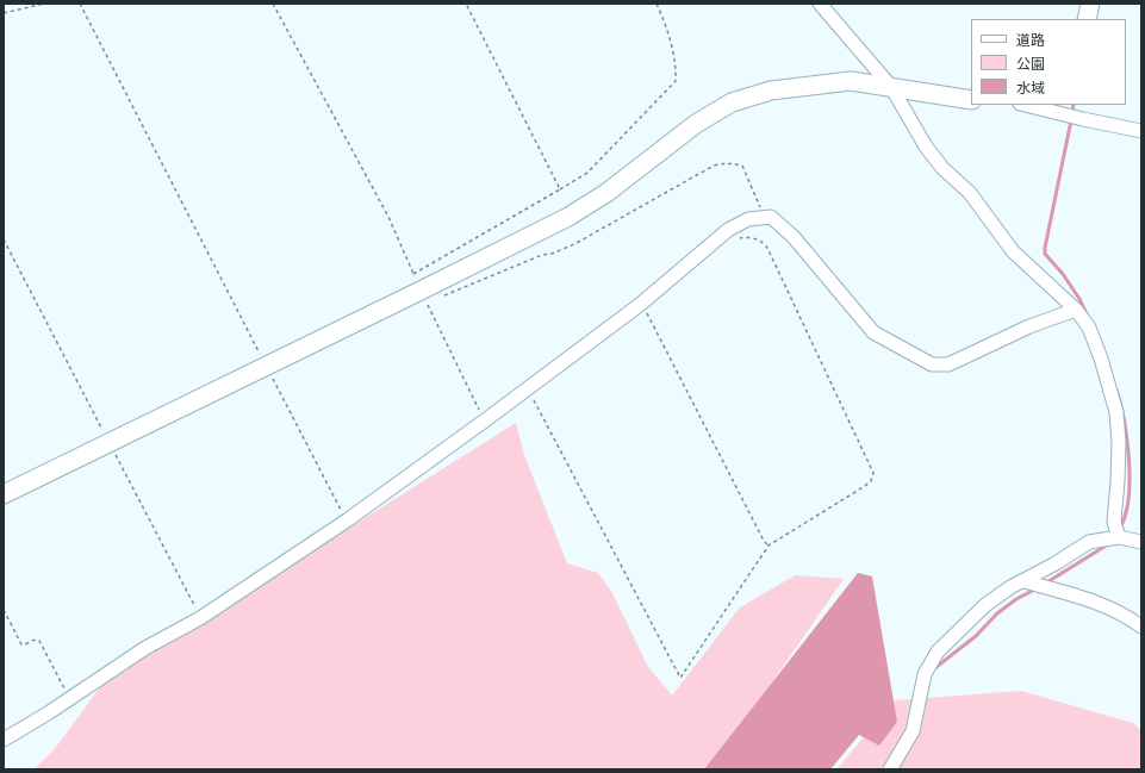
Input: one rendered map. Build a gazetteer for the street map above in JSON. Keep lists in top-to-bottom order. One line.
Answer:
{"legend":["道路","公園","水域"]}
